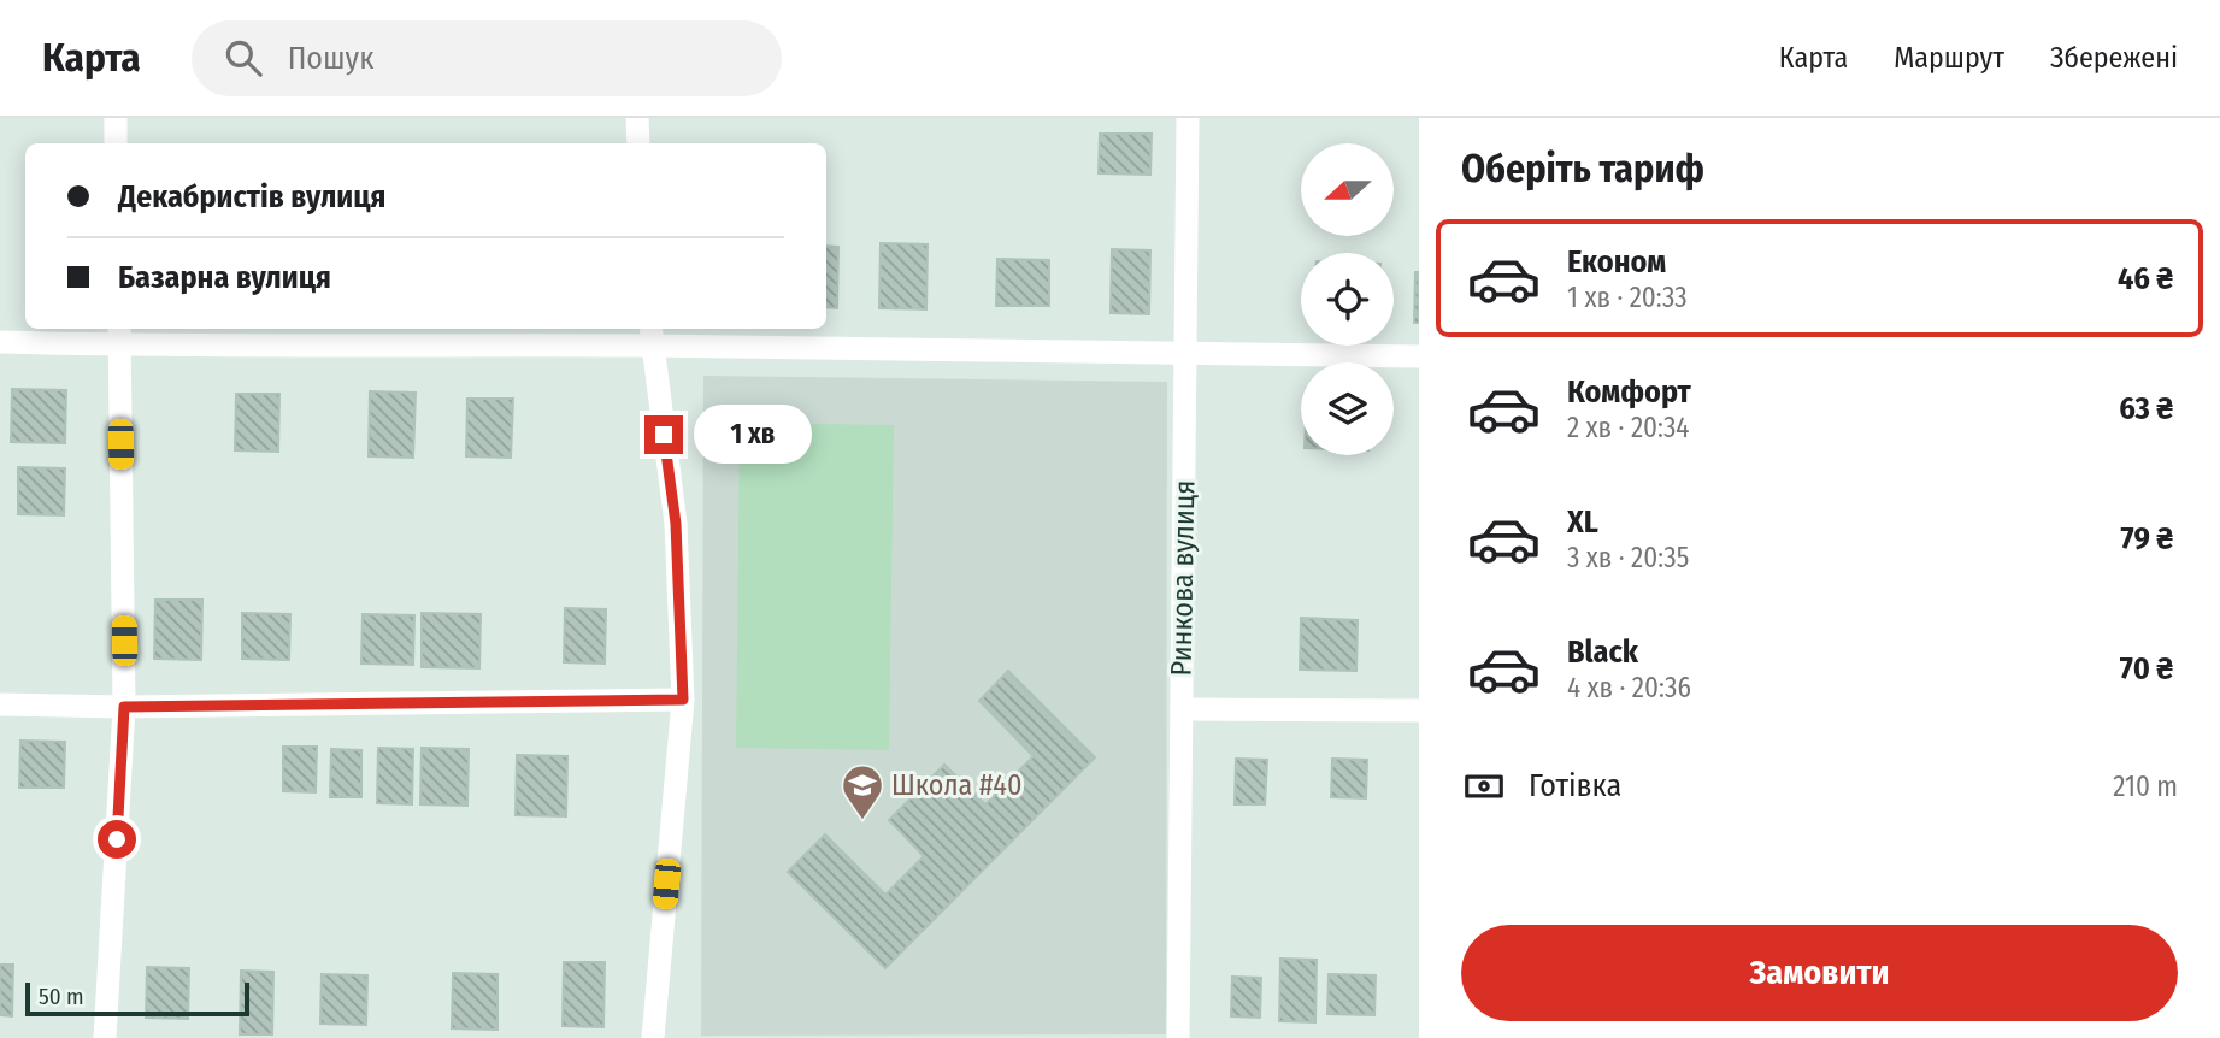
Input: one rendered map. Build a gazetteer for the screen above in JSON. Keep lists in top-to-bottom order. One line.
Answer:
{"streets":{"street":["Ринкова вулиця"]},"places":{"school or university":["Школа #40"]},"scale_bar":"50 m","north":"left","page":{"header":"Карта","search":"Пошук","nav":["Карта","Маршрут","Збережені"],"heading":"Оберіть тариф","banner":["Декабристів вулиця","Базарна вулиця"],"list":[{"name":"Економ","note":"1 хв · 20:33","value":"46 ₴"},{"name":"Комфорт","note":"2 хв · 20:34","value":"63 ₴"},{"name":"XL","note":"3 хв · 20:35","value":"79 ₴"},{"name":"Black","note":"4 хв · 20:36","value":"70 ₴"}],"bubble":"1 хв","pay":["Готівка","210 m"],"buttons":"Замовити","scale":"50 m"}}
